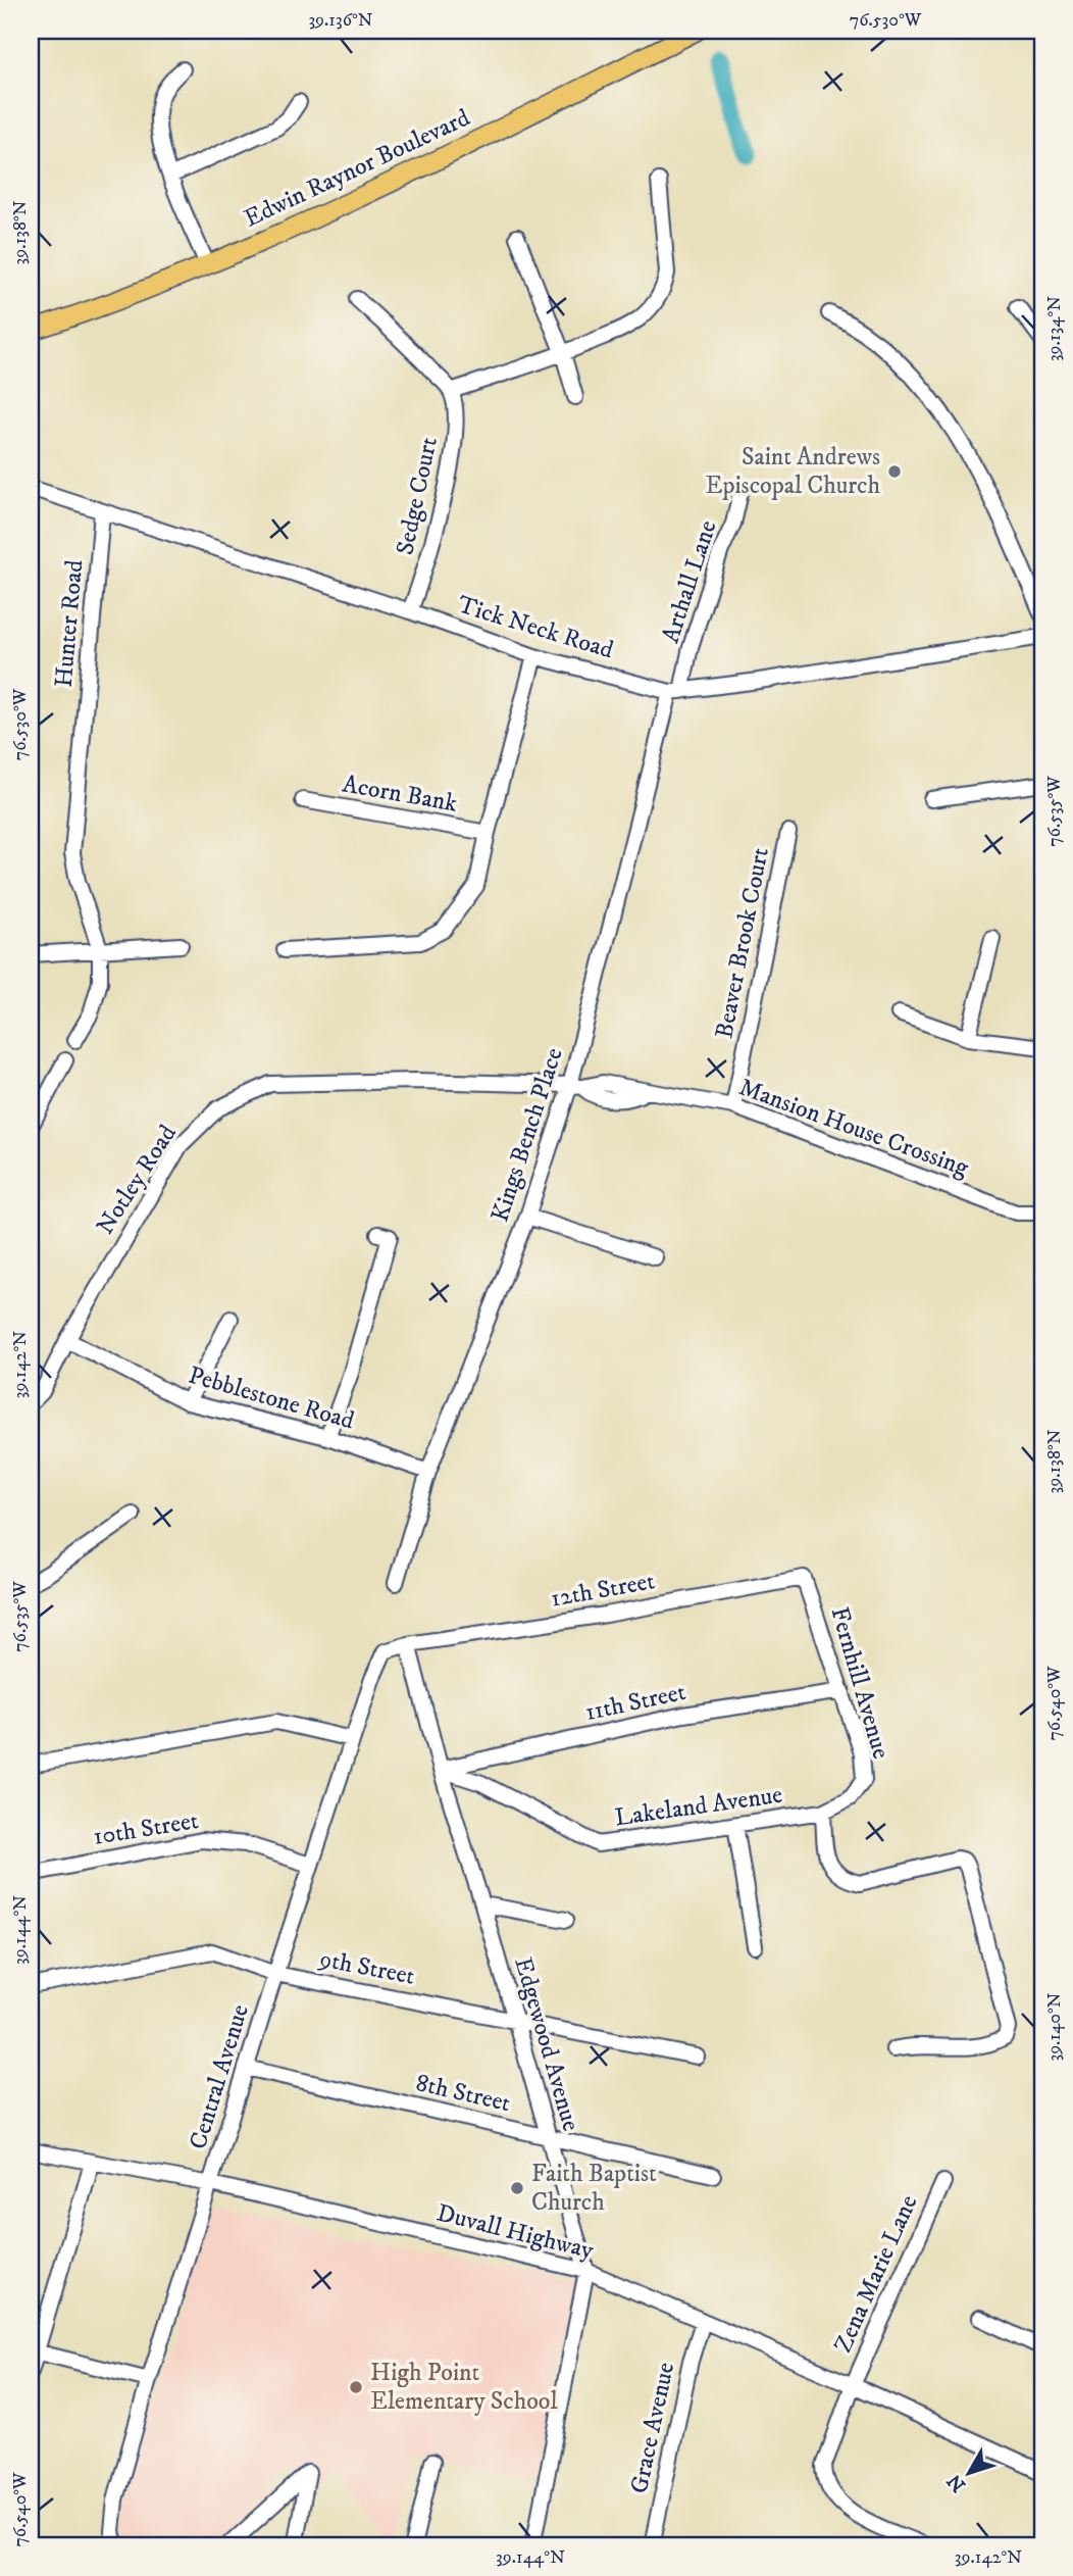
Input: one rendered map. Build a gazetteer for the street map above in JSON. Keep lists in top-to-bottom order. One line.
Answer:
{"streets":{"main road":["Edwin Raynor Boulevard"],"street":["Sedge Court","Arthall Lane","Hunter Road","Tick Neck Road","Acorn Bank","Beaver Brook Court","Mansion House Crossing","Kings Bench Place","Notley Road","Pebblestone Road","12th Street","Fernhill Avenue","11th Street","Lakeland Avenue","10th Street","9th Street","Edgewood Avenue","Central Avenue","8th Street","Duvall Highway","Zena Marie Lane","Grace Avenue"]},"crossings":[["Sedge Court","Tick Neck Road"],["Arthall Lane","Tick Neck Road"],["Arthall Lane","Kings Bench Place"],["Hunter Road","Tick Neck Road"],["Tick Neck Road","Kings Bench Place"],["Beaver Brook Court","Mansion House Crossing"],["Mansion House Crossing","Kings Bench Place"],["Mansion House Crossing","Notley Road"],["Kings Bench Place","Notley Road"],["Kings Bench Place","Pebblestone Road"],["Notley Road","Pebblestone Road"],["12th Street","Fernhill Avenue"],["12th Street","Edgewood Avenue"],["12th Street","Central Avenue"],["Fernhill Avenue","11th Street"],["Fernhill Avenue","Lakeland Avenue"],["11th Street","Lakeland Avenue"],["11th Street","Edgewood Avenue"],["Lakeland Avenue","Edgewood Avenue"],["10th Street","Central Avenue"],["9th Street","Edgewood Avenue"],["9th Street","Central Avenue"],["Edgewood Avenue","Central Avenue"],["Edgewood Avenue","8th Street"],["Edgewood Avenue","Duvall Highway"],["Central Avenue","8th Street"],["Central Avenue","Duvall Highway"],["Duvall Highway","Zena Marie Lane"],["Duvall Highway","Grace Avenue"]],"places":["Saint Andrews Episcopal Church","Faith Baptist Church","High Point Elementary School"],"north":"bottom left","coordinates":["39.136°N","76.530°W","39.138°N","39.134°N","76.535°W","39.142°N","76.540°W","39.144°N","39.140°N"]}
